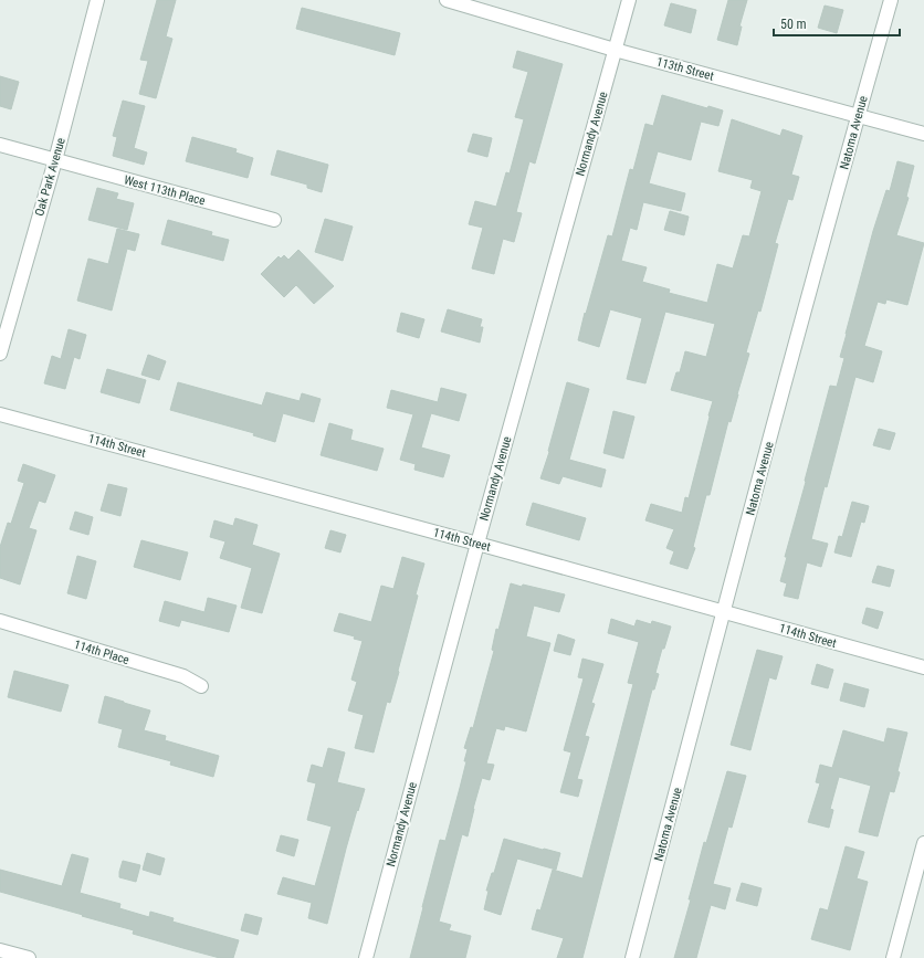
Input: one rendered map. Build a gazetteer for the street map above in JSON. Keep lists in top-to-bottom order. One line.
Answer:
{"streets":{"street":["113th Street","Natoma Avenue","Normandy Avenue","Oak Park Avenue","West 113th Place","114th Street","114th Place"]},"crossings":[["113th Street","Natoma Avenue"],["113th Street","Normandy Avenue"],["Natoma Avenue","114th Street"],["Normandy Avenue","114th Street"],["Oak Park Avenue","West 113th Place"]],"scale_bar":"50 m"}
